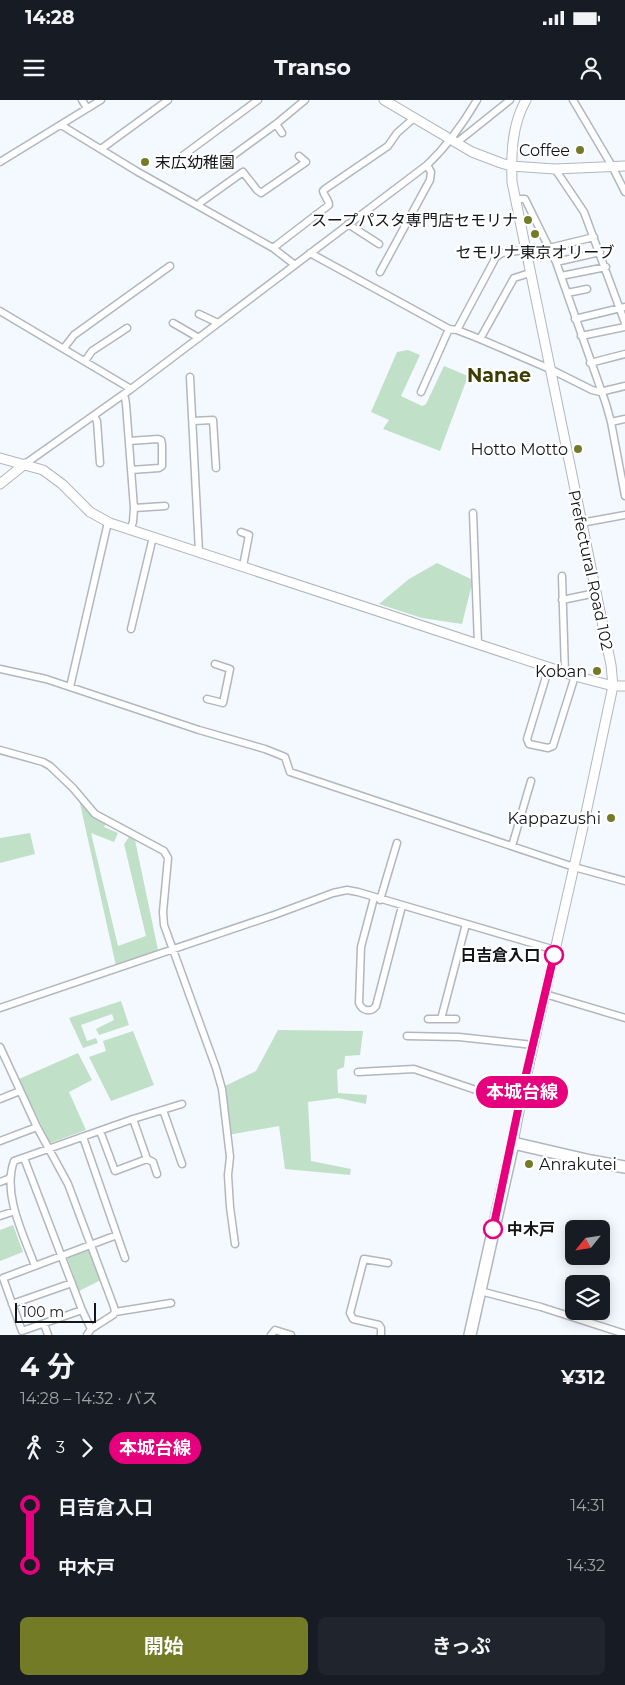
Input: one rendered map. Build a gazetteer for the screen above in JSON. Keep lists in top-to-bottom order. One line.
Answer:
{"streets":{"main road":["Prefectural Road 102"]},"districts":["Nanae"],"places":["Coffee","末広幼稚園","スープパスタ専門店セモリナ","セモリナ東京オリーブ","Hotto Motto","Koban","Kappazushi","日吉倉入口","Anrakutei","中木戸"],"lines":["bus line 本城台線"],"scale_bar":"100 m","north":"bottom left","page":{"status":"14:28","header":"Transo","on_map":"本城台線","scale":"100 m","heading":["4 分","14:28 – 14:32 · バス","¥312"],"legs":["3","本城台線"],"list":[{"name":"日吉倉入口","value":"14:31"},{"name":"中木戸","value":"14:32"}],"buttons":["開始","きっぷ"]}}
